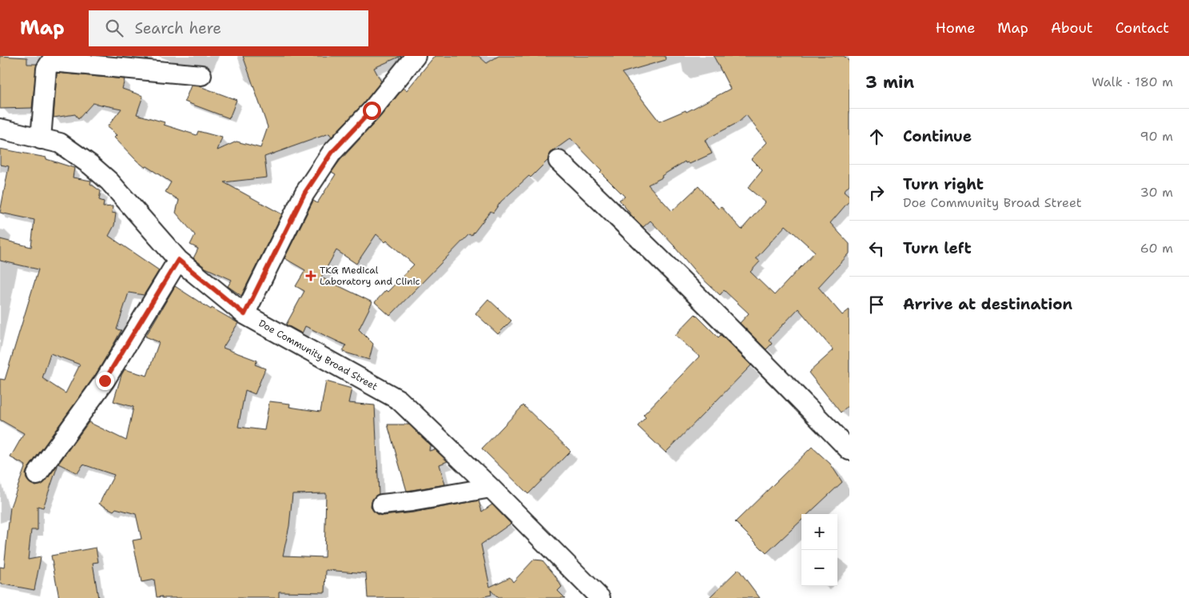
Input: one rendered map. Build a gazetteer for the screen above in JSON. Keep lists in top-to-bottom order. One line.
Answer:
{"streets":{"street":["Doe Community Broad Street"]},"places":{"health":["TKG Medical Laboratory and Clinic"]},"page":{"header":"Map","search":"Search here","nav":["Home","Map","About","Contact"],"heading":["3 min","Walk · 180 m"],"list":[["Continue","90 m"],["Turn right","Doe Community Broad Street","30 m"],["Turn left","60 m"],"Arrive at destination"],"map_buttons":["+","−"]}}
